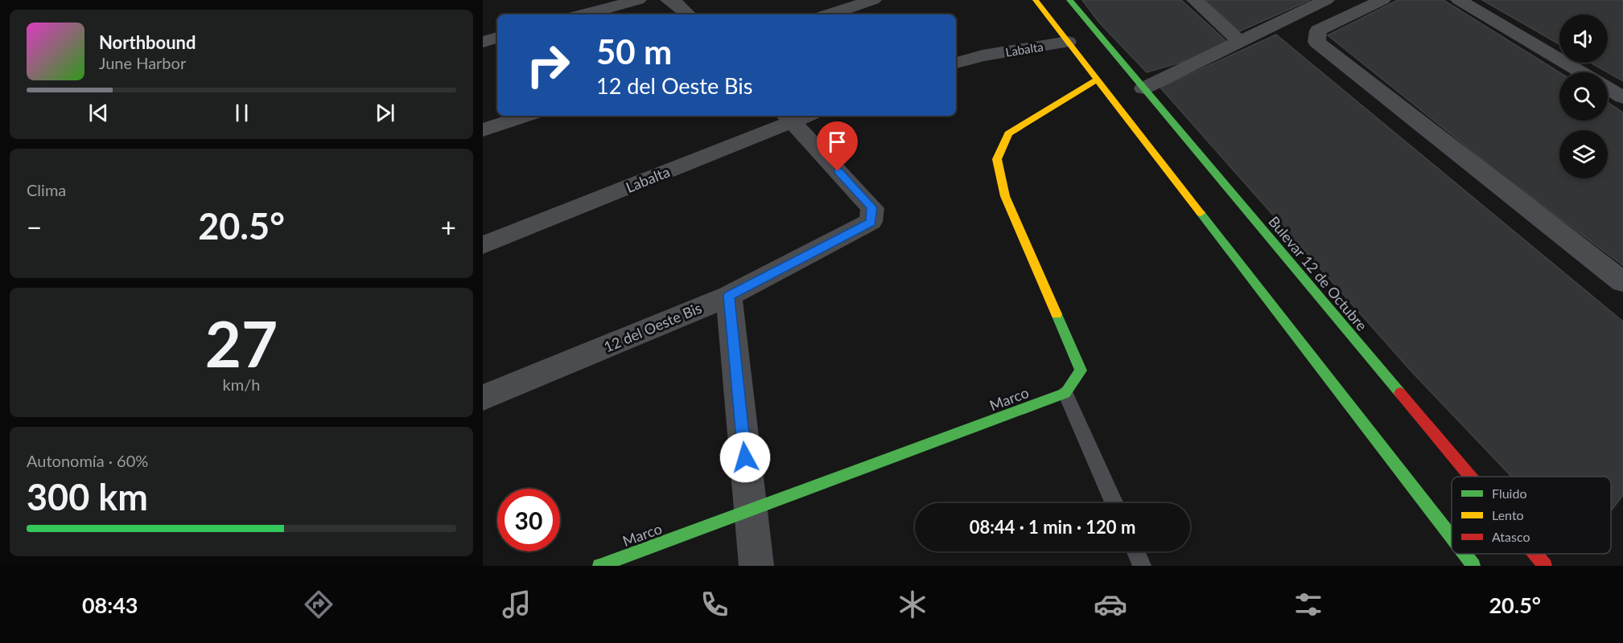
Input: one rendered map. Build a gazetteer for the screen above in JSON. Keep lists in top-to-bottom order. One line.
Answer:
{"streets":{"main road":["Bulevar 12 de Octubre","Marco"],"street":["Labalta","12 del Oeste Bis"]},"crossings":[["Labalta","12 del Oeste Bis"]],"legend":["Fluido","Lento","Atasco"],"page":{"turn":["50 m","12 del Oeste Bis"],"song":["Northbound","June Harbor"],"tile":["Clima",["27","km/h"],["Autonomía · 60%","300 km"]],"heat":["−","20.5°","+"],"limit":"30","trip":"08:44 · 1 min · 120 m","tabs":["08:43","20.5°"]}}
